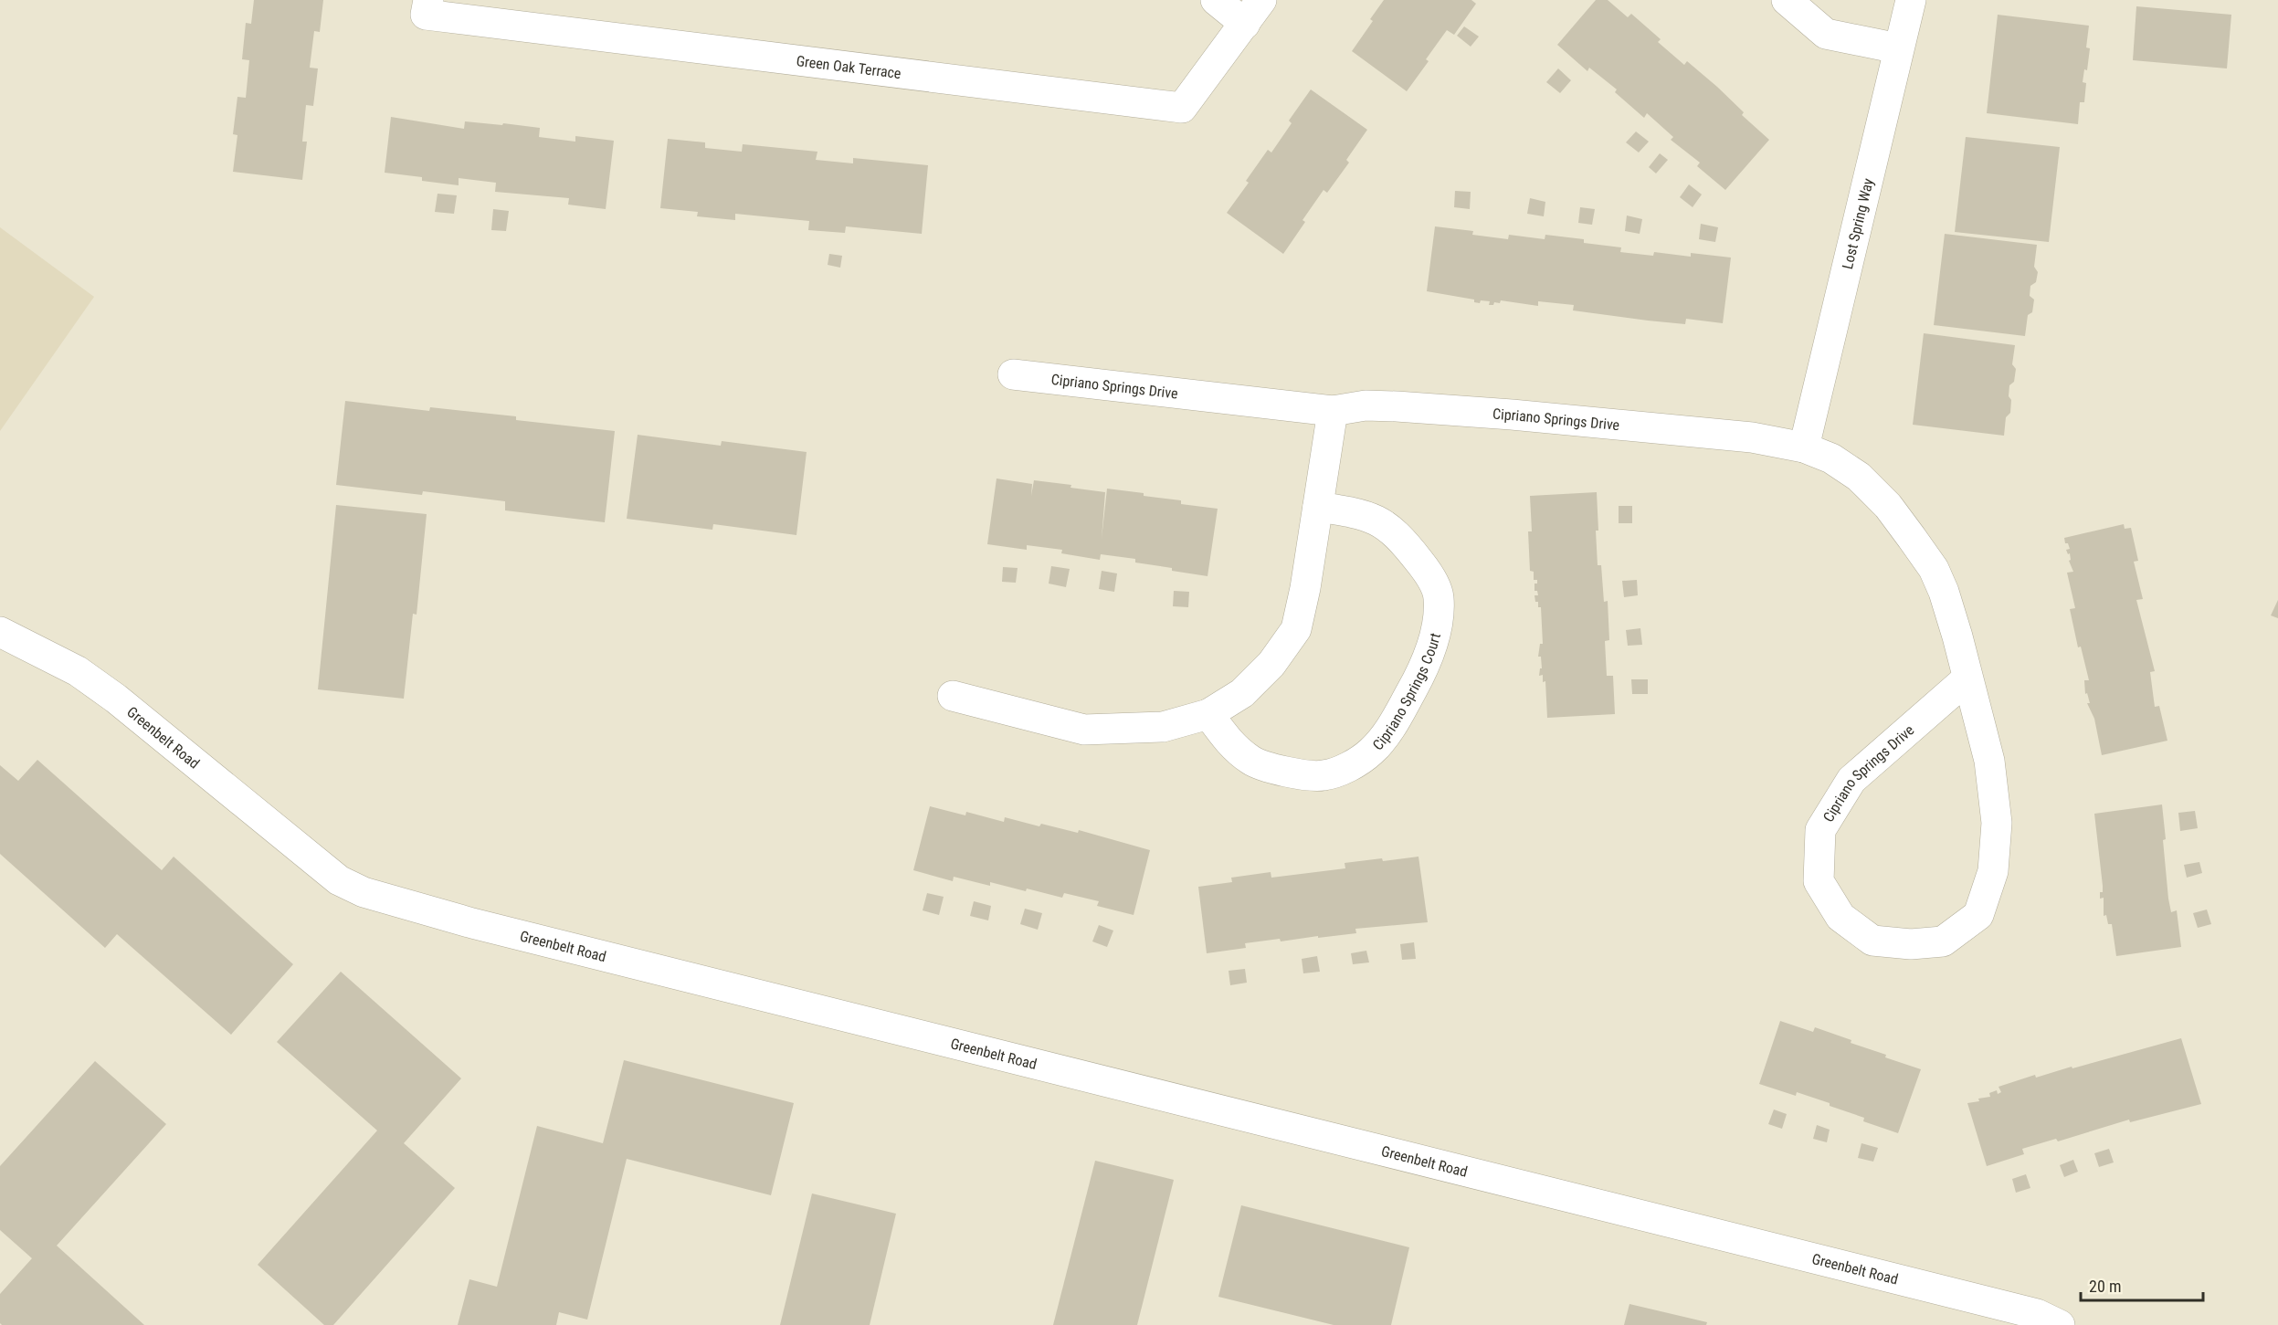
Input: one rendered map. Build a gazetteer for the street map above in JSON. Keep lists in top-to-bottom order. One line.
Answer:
{"streets":{"street":["Green Oak Terrace","Lost Spring Way","Cipriano Springs Drive","Cipriano Springs Court","Greenbelt Road"]},"crossings":[["Lost Spring Way","Cipriano Springs Drive"]],"scale_bar":"20 m"}
